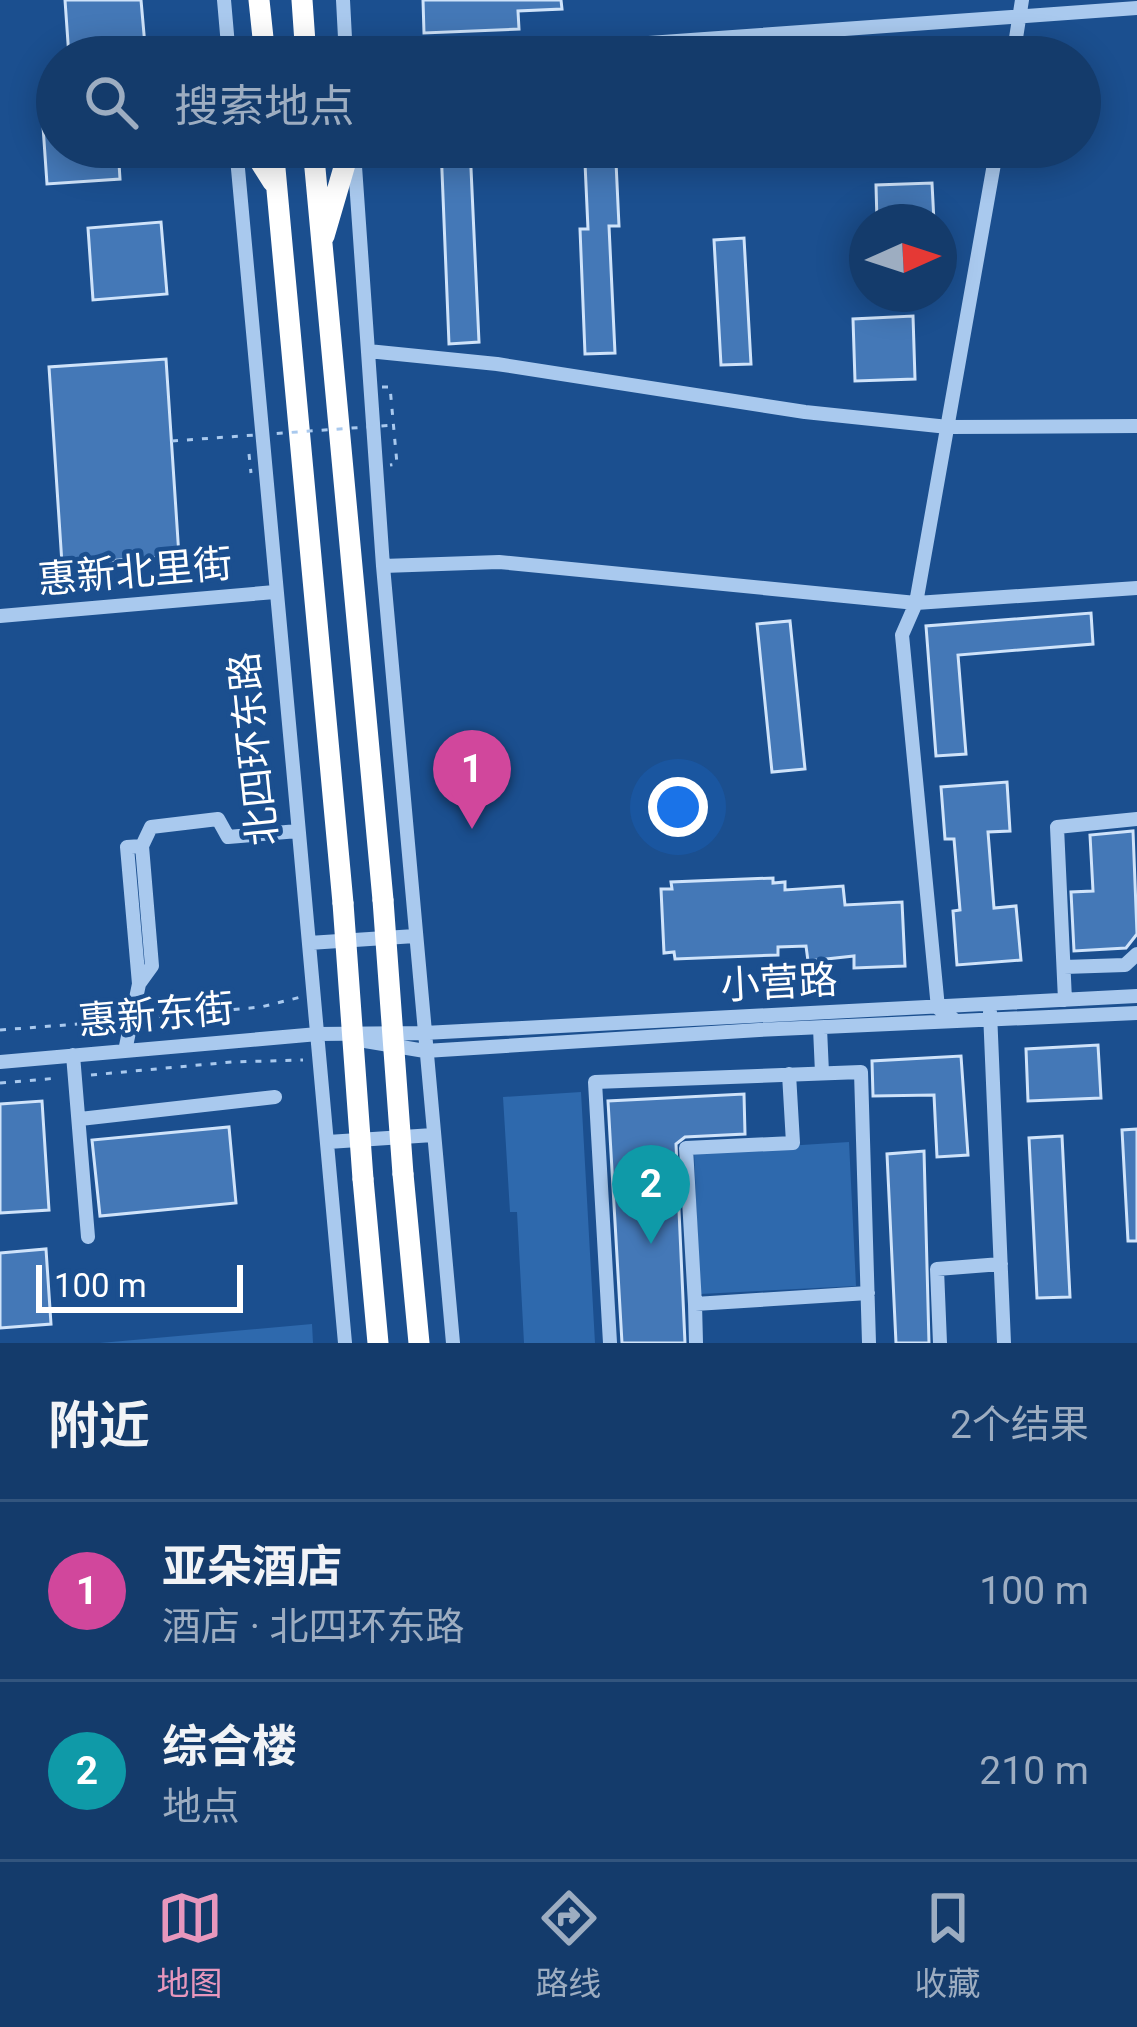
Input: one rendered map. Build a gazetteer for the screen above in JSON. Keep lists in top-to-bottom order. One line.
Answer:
{"streets":{"highway":["北四环东路"],"street":["惠新北里街","小营路","惠新东街"]},"crossings":[["惠新北里街","北四环东路"],["北四环东路","小营路"],["北四环东路","惠新东街"],["小营路","惠新东街"]],"scale_bar":"100 m","north":"right","page":{"search":"搜索地点","pins":["1","2"],"scale":"100 m","heading":["附近","2个结果"],"list":[{"mark":"1","name":"亚朵酒店","note":"酒店 · 北四环东路","value":"100 m"},{"mark":"2","name":"综合楼","note":"地点","value":"210 m"}],"nav":["地图","路线","收藏"]}}
